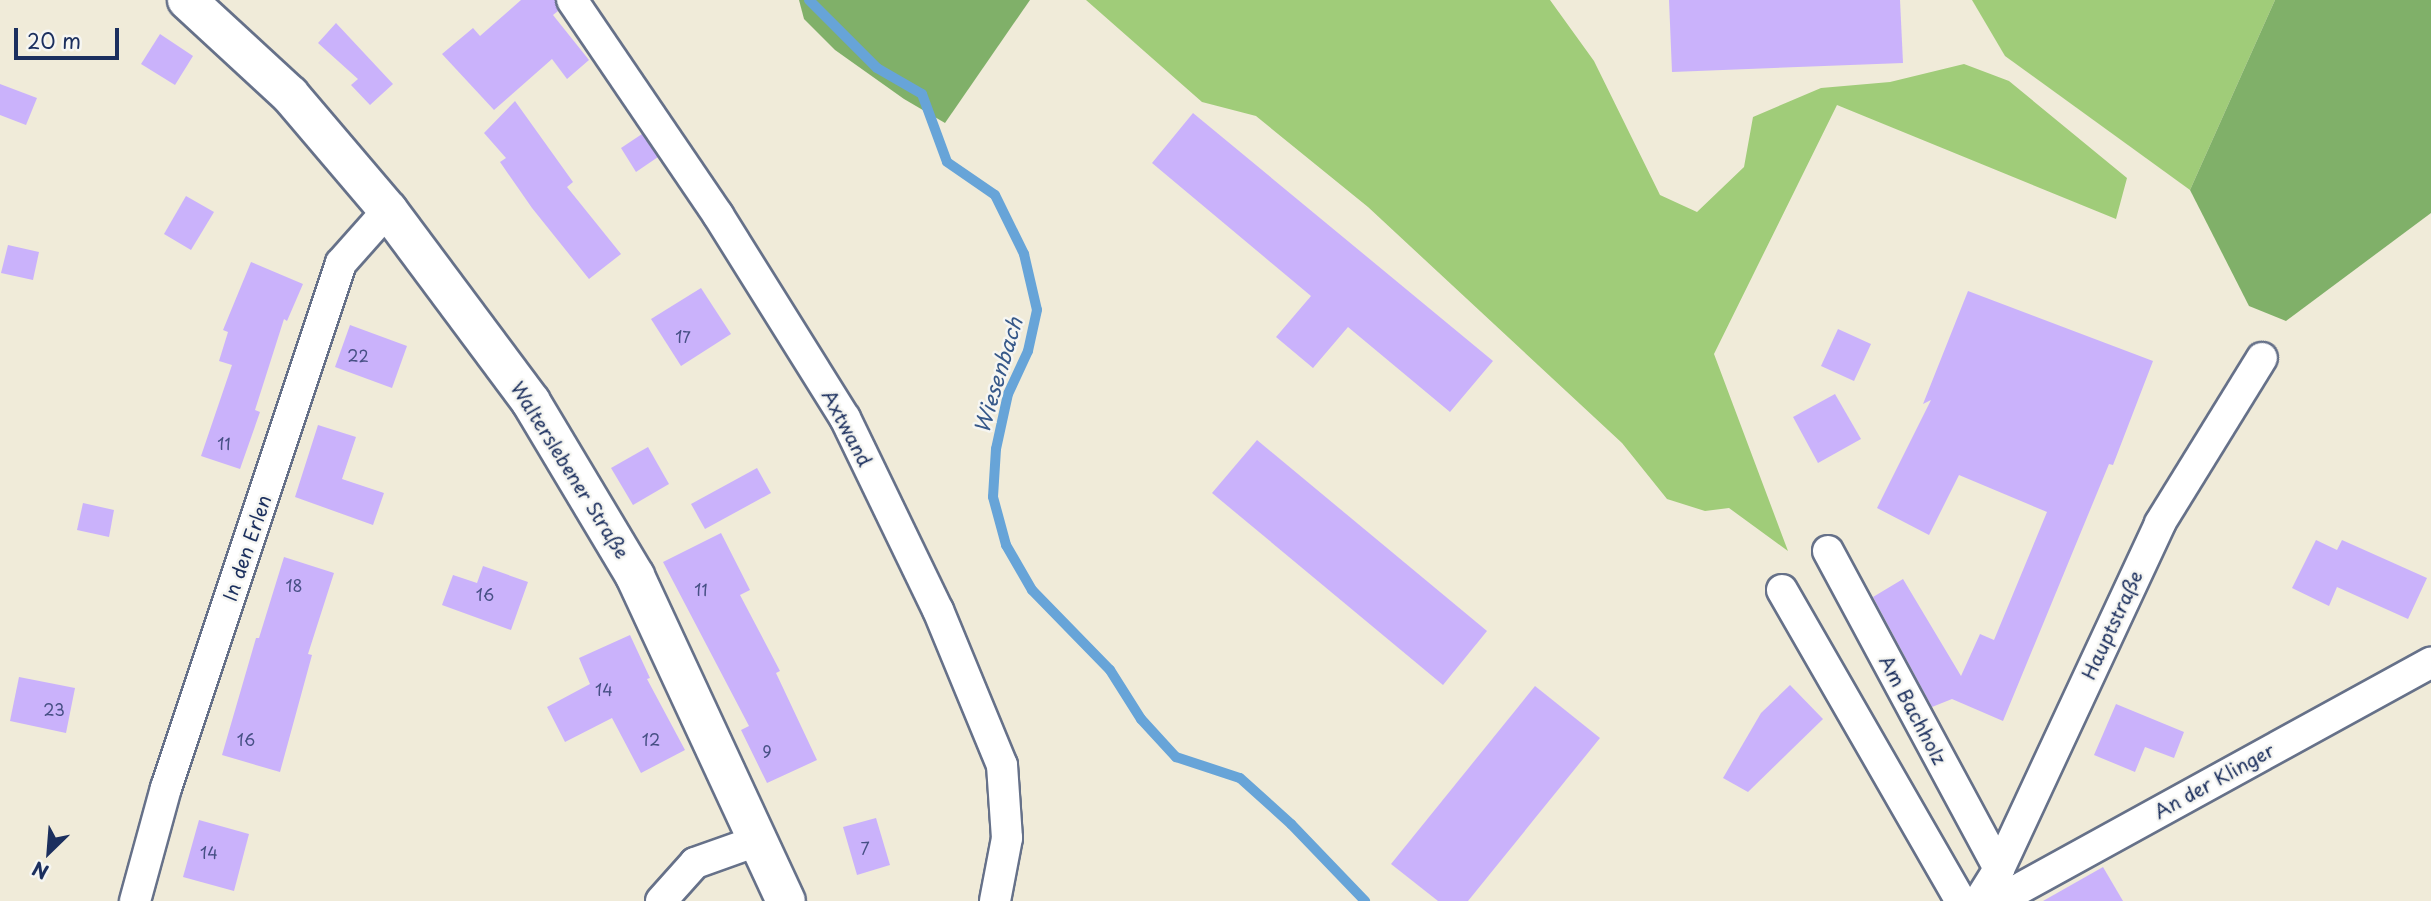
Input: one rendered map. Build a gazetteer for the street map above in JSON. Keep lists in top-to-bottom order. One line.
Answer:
{"streets":{"street":["Axtwand","Walterslebener Straße","In den Erlen","Hauptstraße","Am Bachholz","An der Klinger"]},"crossings":[["Walterslebener Straße","In den Erlen"],["Hauptstraße","Am Bachholz"]],"water":["Wiesenbach"],"house_numbers":["17","22","11","18","11","16","14","23","16","12","9","7","14"],"scale_bar":"20 m","north":"bottom left"}
